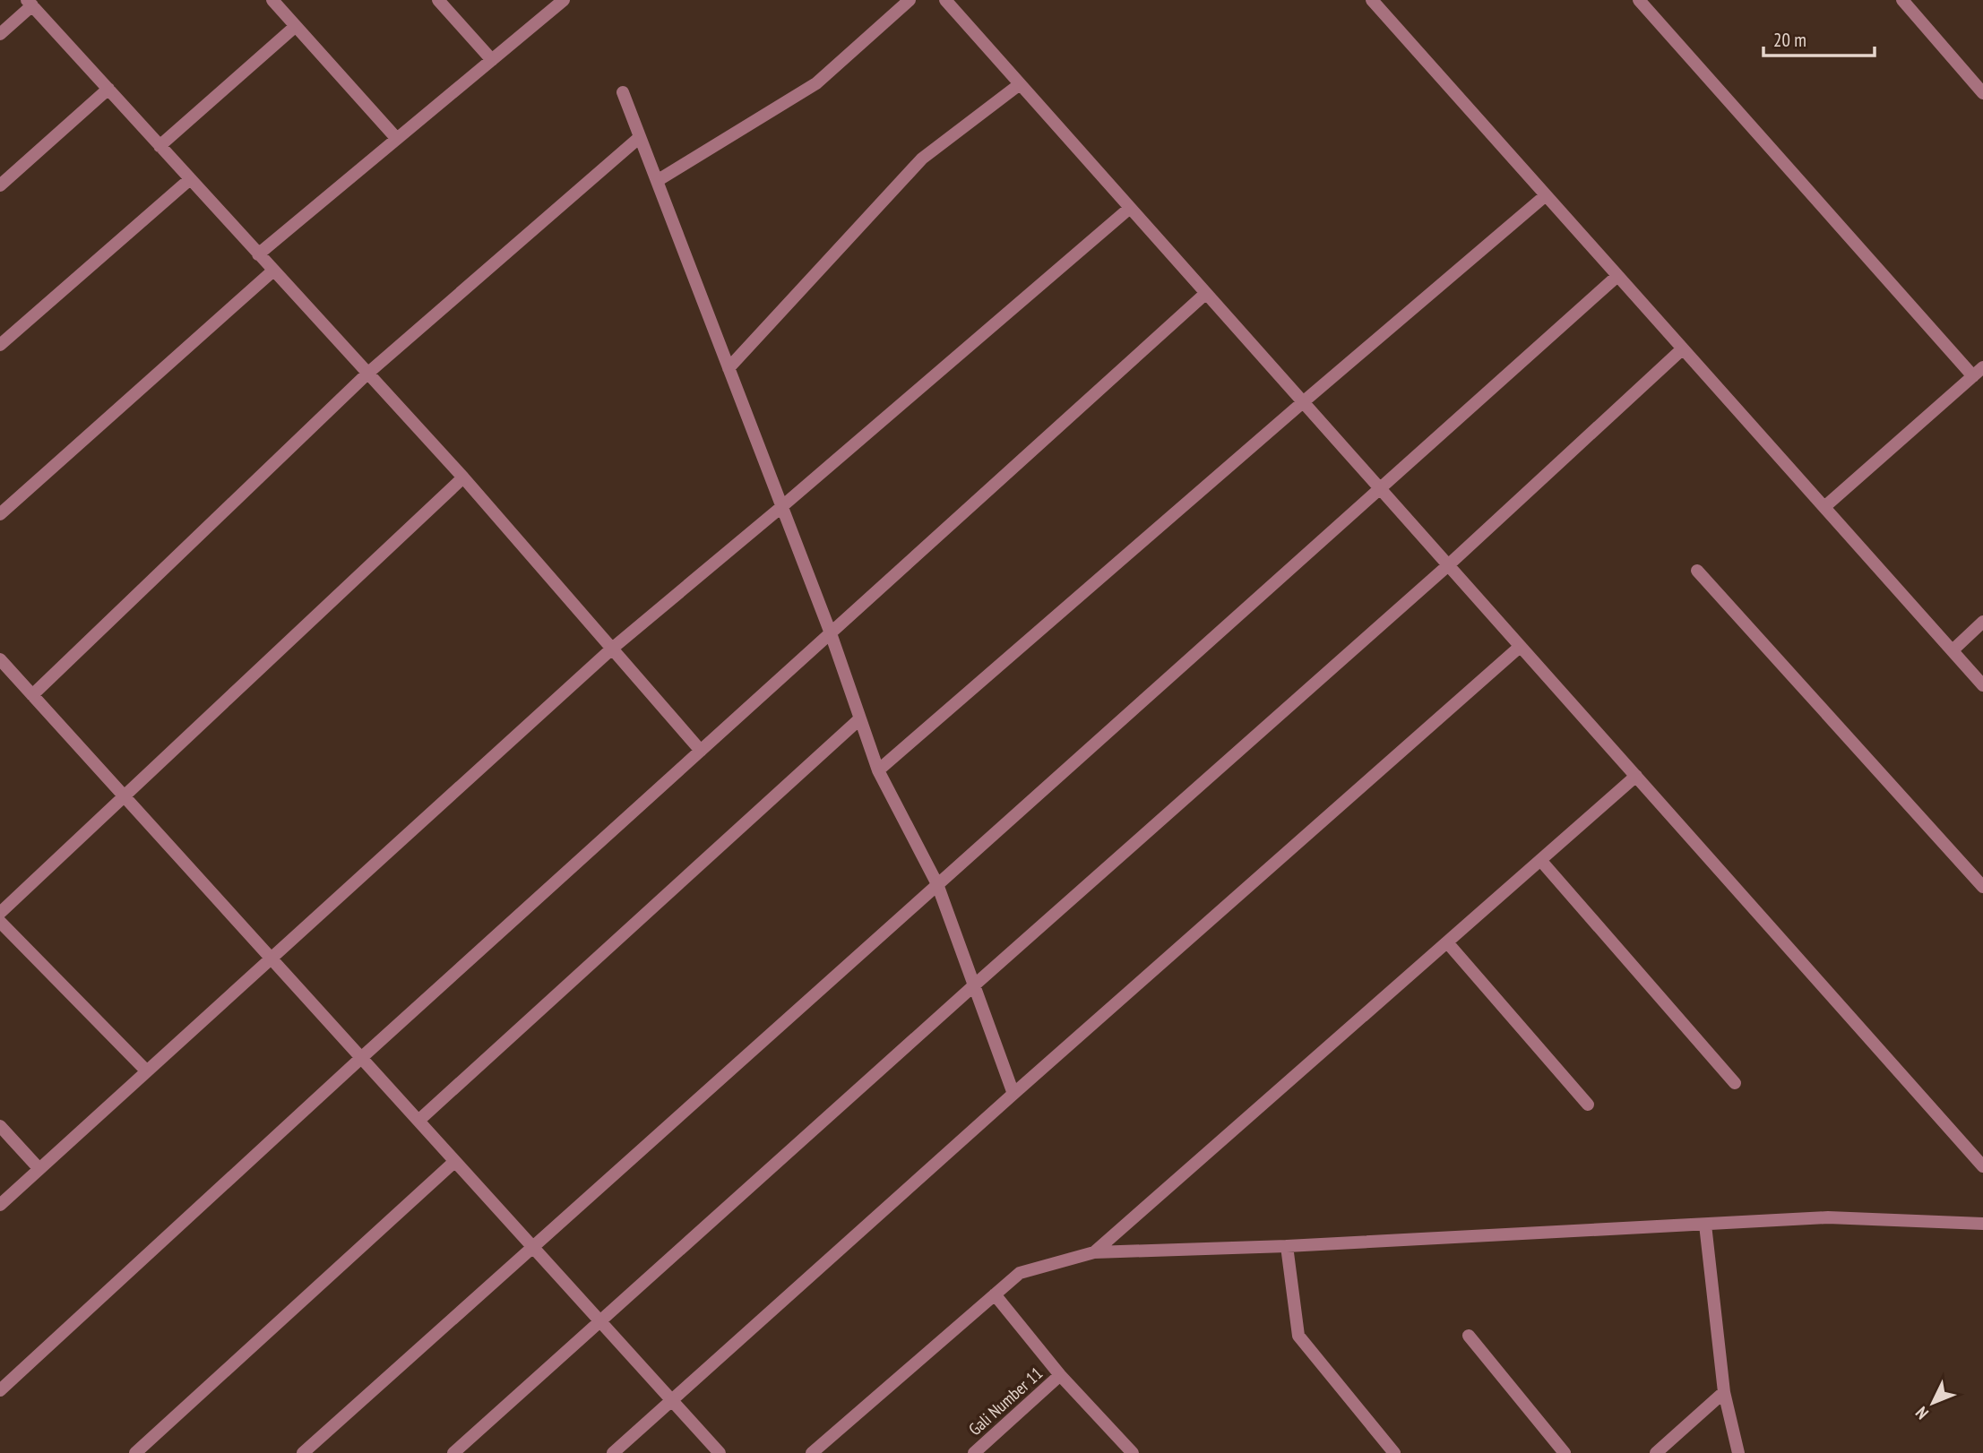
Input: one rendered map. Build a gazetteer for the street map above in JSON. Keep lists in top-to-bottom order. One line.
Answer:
{"streets":{"street":["Gali Number 11"]},"scale_bar":"20 m","north":"bottom left"}
